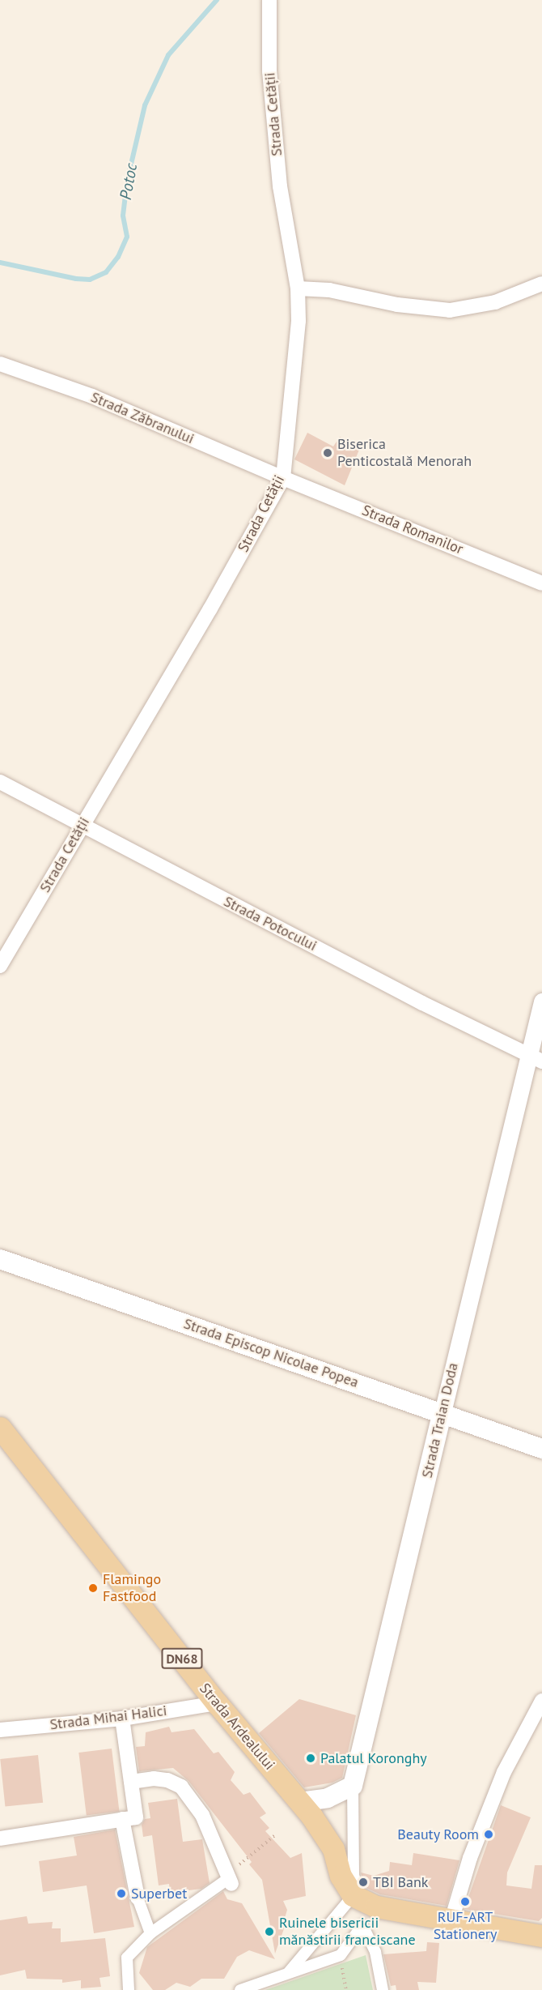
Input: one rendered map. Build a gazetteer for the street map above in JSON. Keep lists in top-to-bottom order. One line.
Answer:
{"streets":{"main road":["Strada Episcop Nicolae Popea","Strada Traian Doda","DN68","Strada Ardealului"],"street":["Strada Cetății","Strada Zăbranului","Strada Romanilor","Strada Potocului","Strada Mihai Halici"]},"crossings":[["Strada Cetății","Strada Zăbranului"],["Strada Cetății","Strada Romanilor"],["Strada Cetății","Strada Potocului"],["Strada Zăbranului","Strada Romanilor"],["Strada Potocului","Strada Traian Doda"],["Strada Episcop Nicolae Popea","Strada Traian Doda"],["Strada Mihai Halici","Strada Ardealului"]],"water":["Potoc"],"places":["Biserica Penticostală Menorah","Flamingo Fastfood","Palatul Koronghy","Beauty Room","TBI Bank","Superbet","RUF-ART Stationery","Ruinele bisericii mănăstirii franciscane"]}
